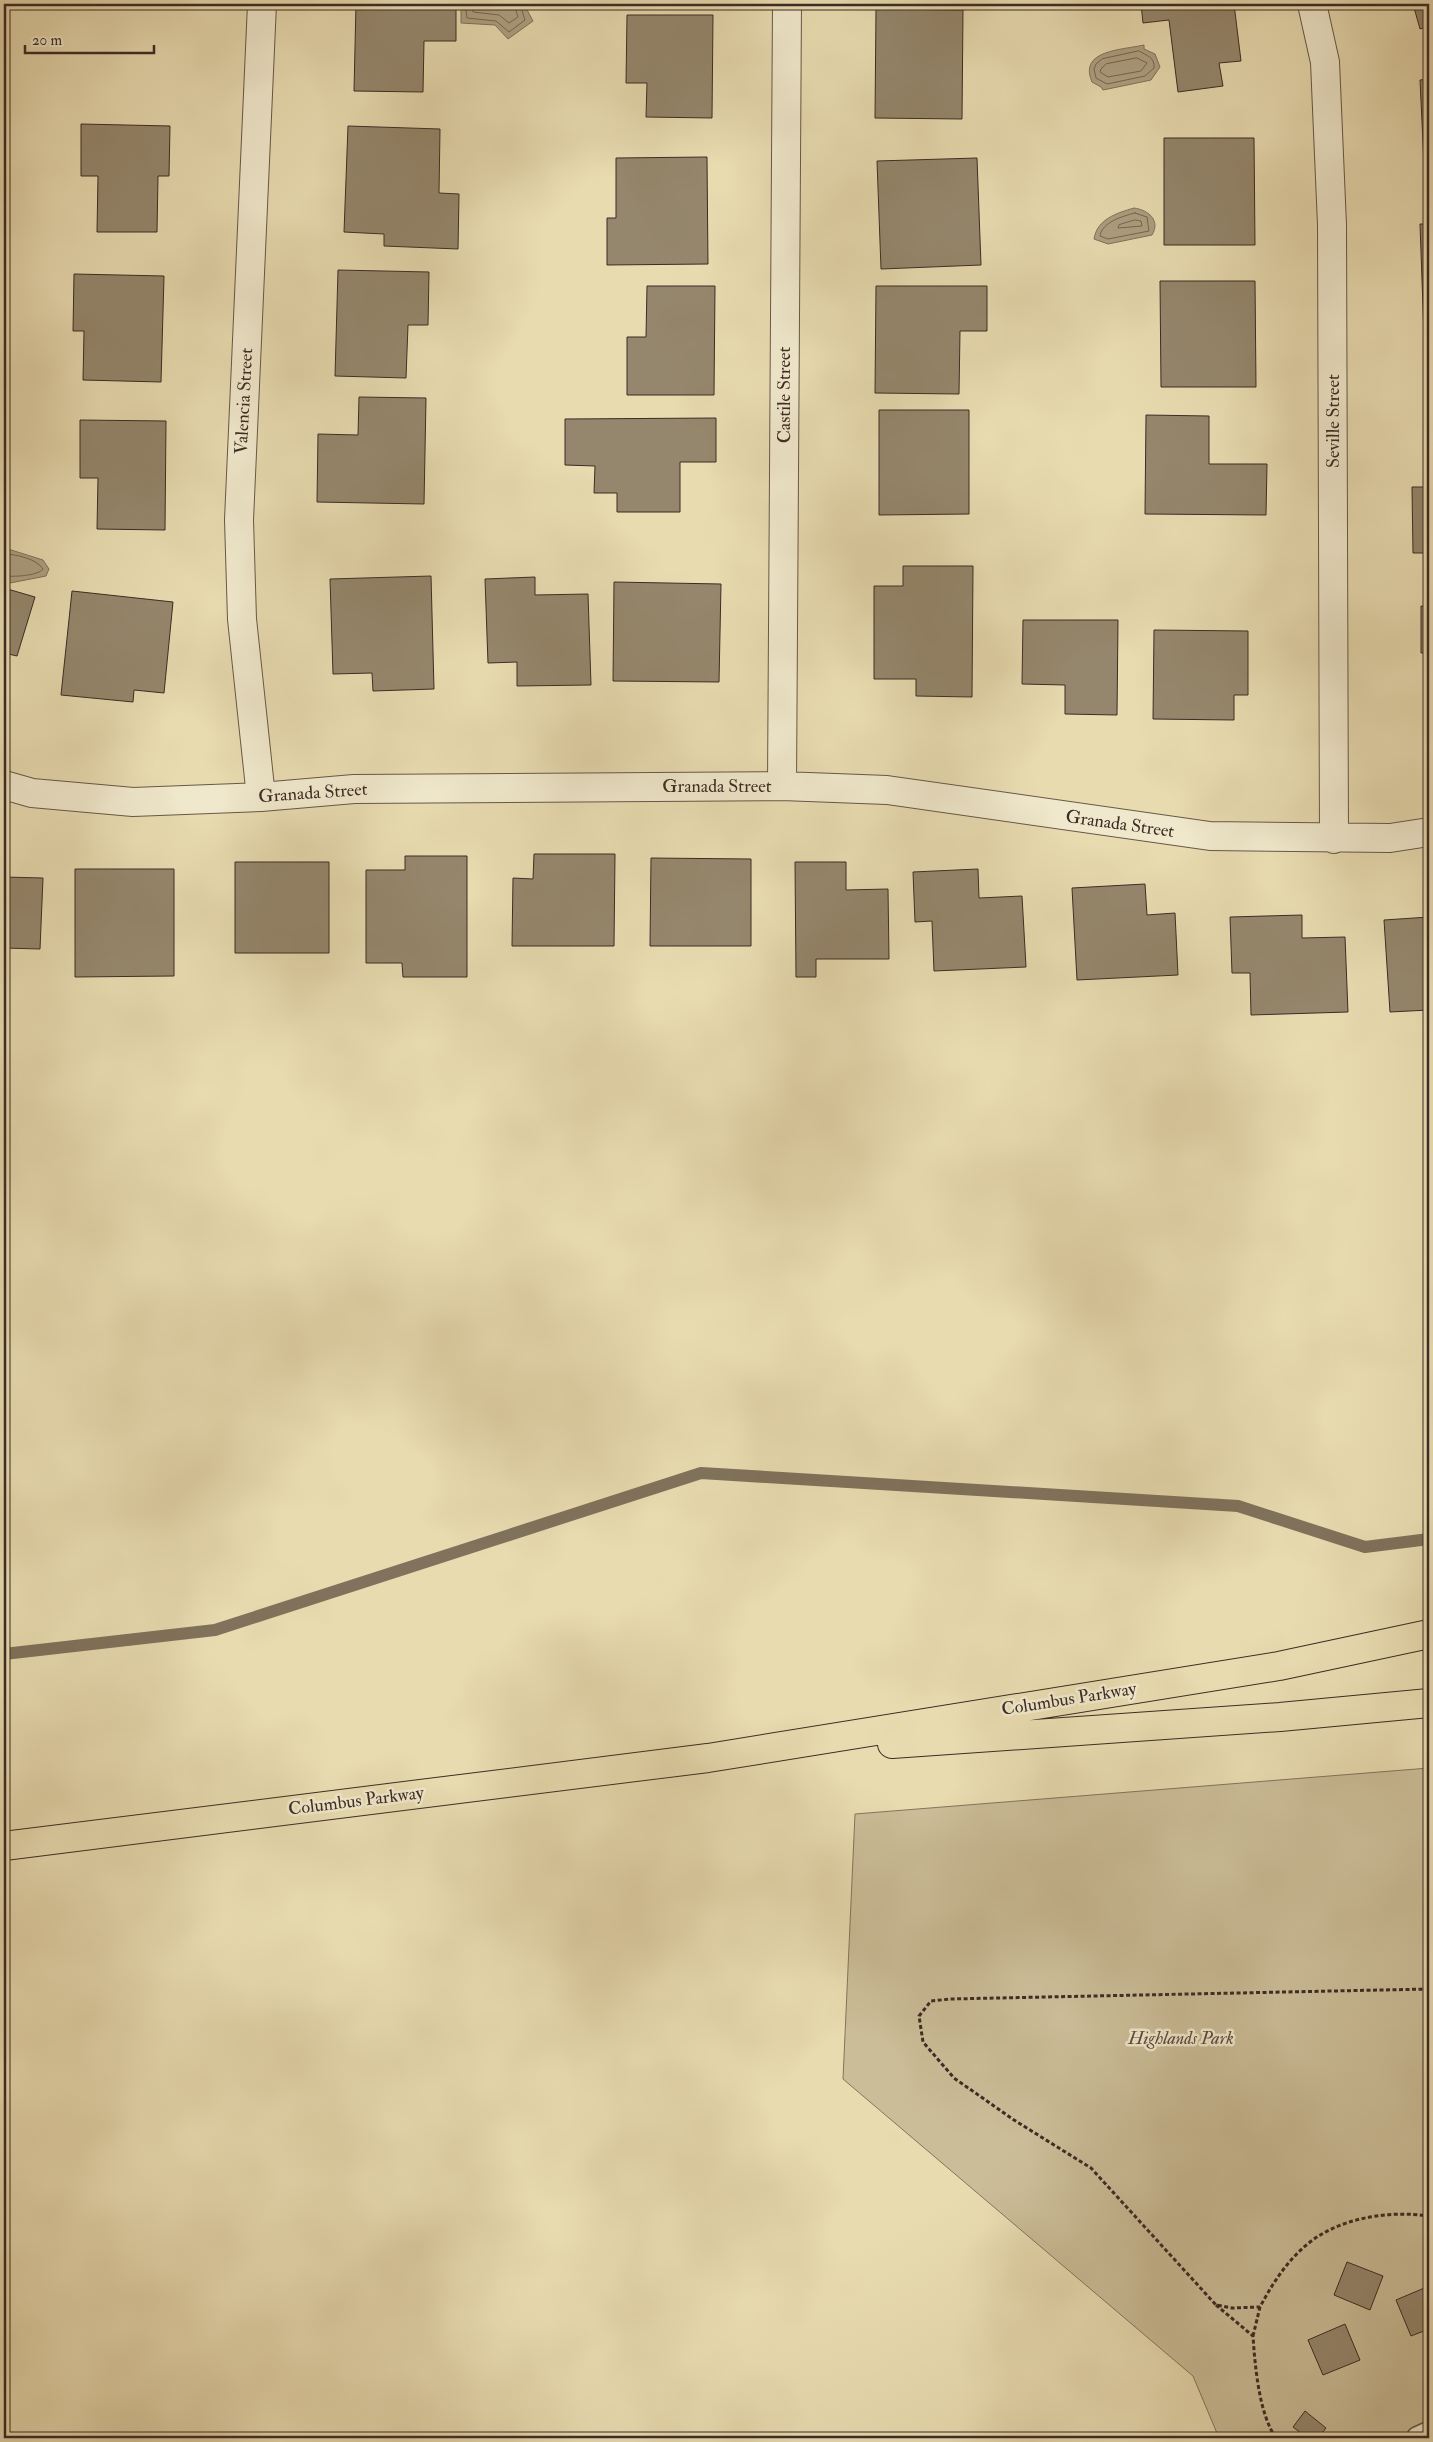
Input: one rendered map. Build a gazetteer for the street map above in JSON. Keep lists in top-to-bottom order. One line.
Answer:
{"streets":{"main road":["Columbus Parkway"],"street":["Castile Street","Valencia Street","Seville Street","Granada Street"]},"crossings":[["Castile Street","Granada Street"],["Valencia Street","Granada Street"],["Seville Street","Granada Street"]],"parks":["Highlands Park"],"scale_bar":"20 m"}
